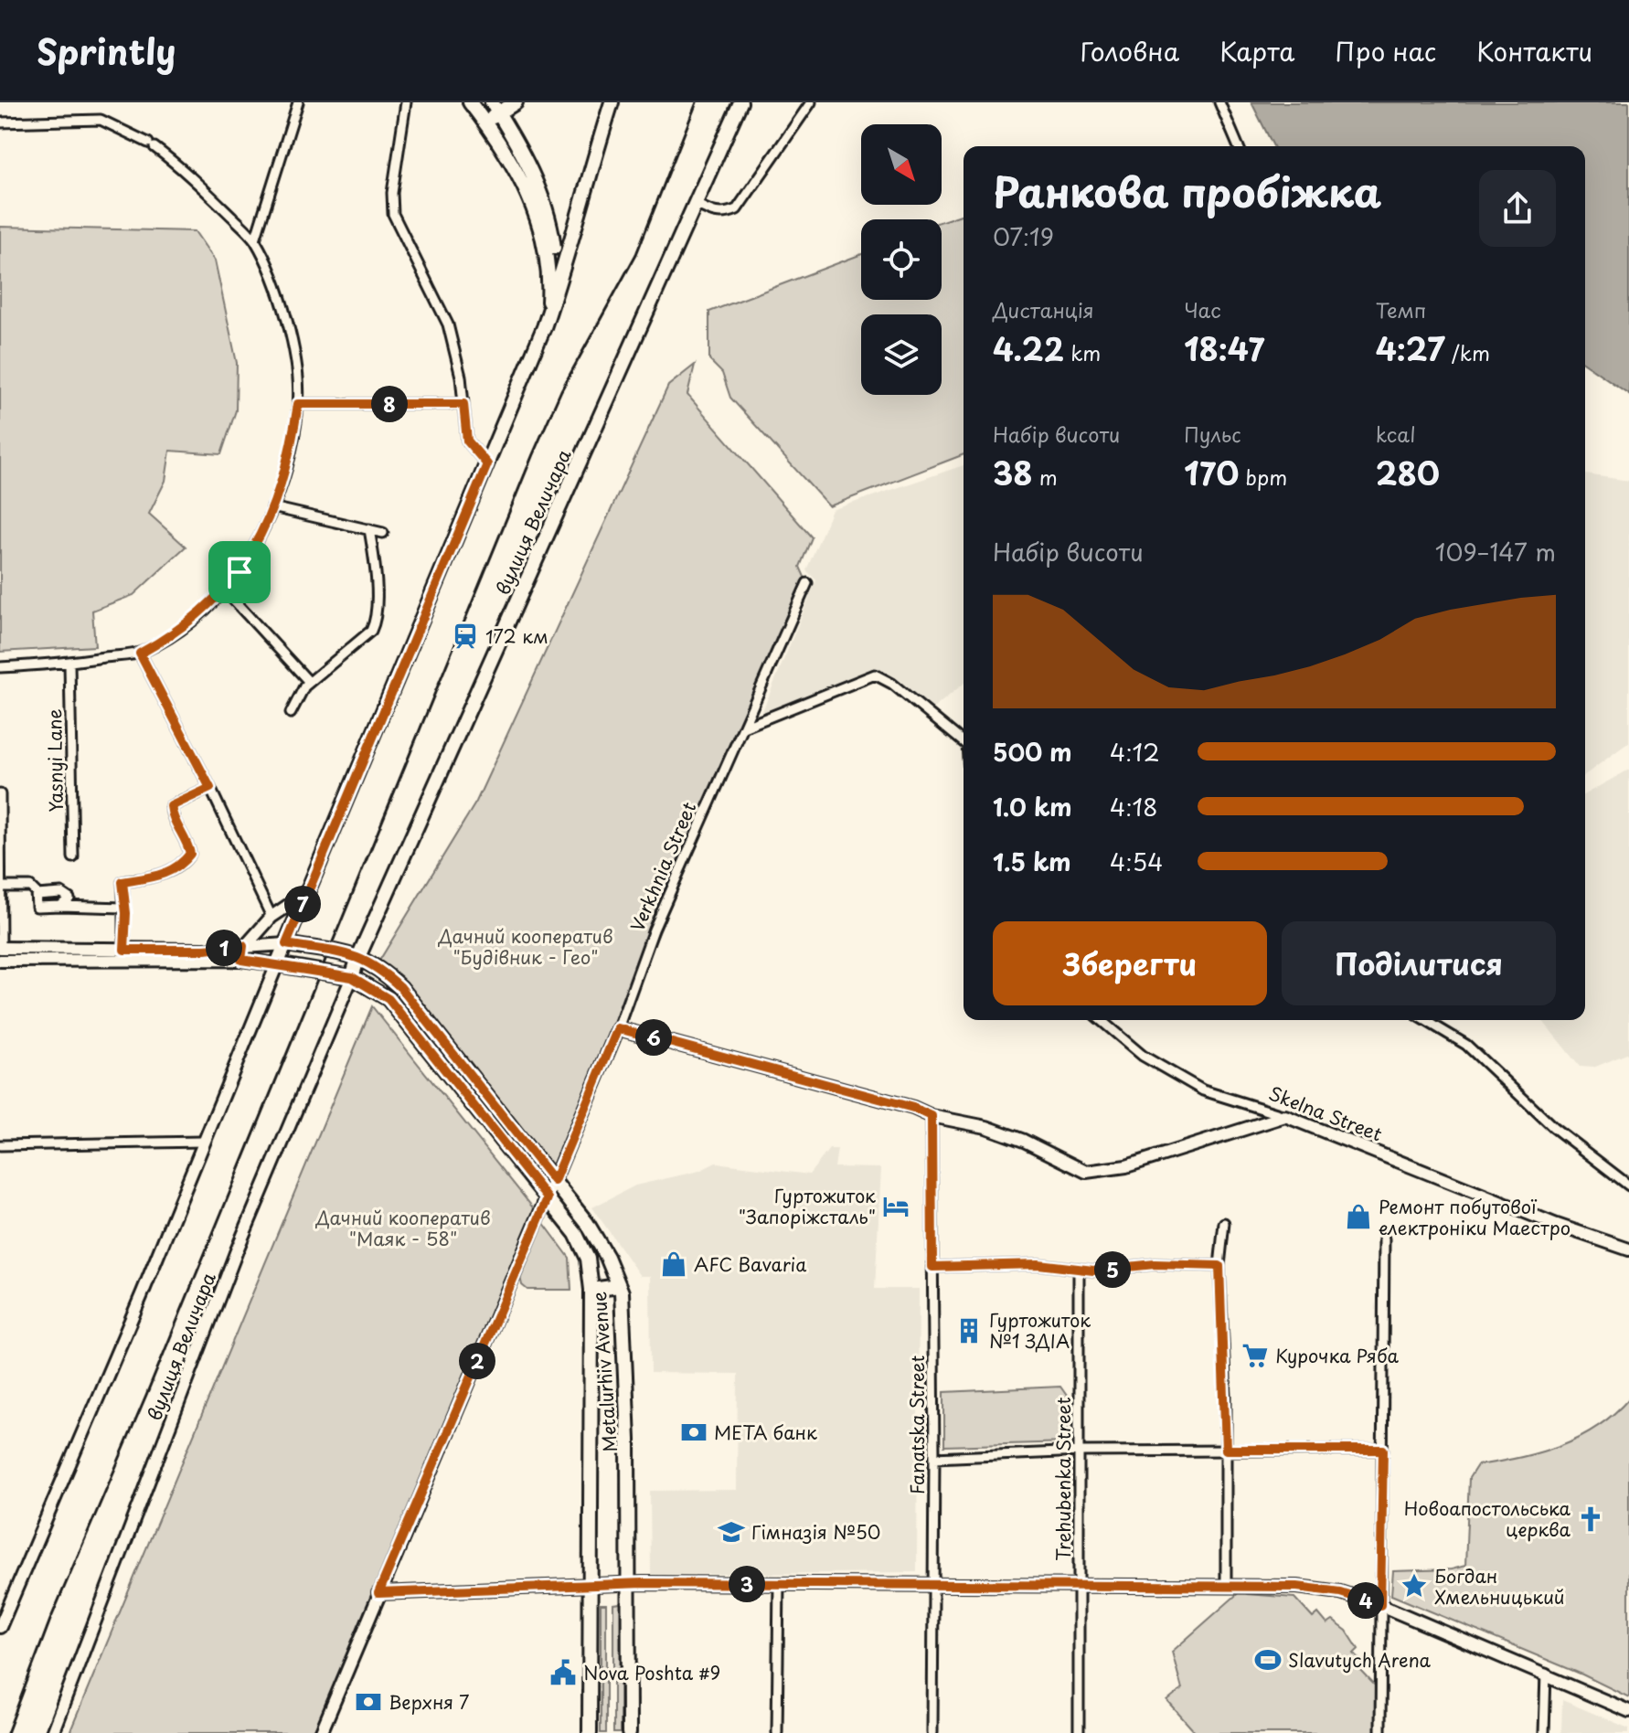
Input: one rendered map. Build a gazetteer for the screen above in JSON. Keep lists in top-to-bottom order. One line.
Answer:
{"streets":{"main road":["вулиця Величара","Metalurhiv Avenue"],"street":["Yasnyi Lane","Verkhnia Street","Skelna Street","Fanatska Street","Trehubenka Street"]},"crossings":[["вулиця Величара","Metalurhiv Avenue"],["Verkhnia Street","Metalurhiv Avenue"]],"parks":["Дачний кооператив \"Будівник - Гео\"","Дачний кооператив \"Маяк - 58\""],"places":{"station":["172 км"],"hotel":["Гуртожиток \"Запоріжсталь\""],"shop":["Ремонт побутової електроніки Маестро","AFC Bavaria"],"building":["Гуртожиток №1 ЗДІА"],"supermarket":["Курочка Ряба"],"bank":["МЕТА банк","Верхня 7"],"church":["Новоапостольська церква"],"school or university":["Гімназія №50"],"place":["Богдан Хмельницький"],"sports":["Slavutych Arena"],"public building":["Nova Poshta #9"]},"north":"bottom right","page":{"header":"Sprintly","nav":["Головна","Карта","Про нас","Контакти"],"heading":["Ранкова пробіжка","07:19"],"stats":[["Дистанція","4.22 km"],["Час","18:47"],["Темп","4:27 /km"],["Набір висоти","38 m"],["Пульс","170 bpm"],["kcal","280"]],"pins":["8","7","1","6","5","2","3","4"],"chart":["Набір висоти","109–147 m"],"list":[{"name":"500 m","note":"4:12"},{"name":"1.0 km","note":"4:18"},{"name":"1.5 km","note":"4:54"}],"buttons":["Зберегти","Поділитися"]}}
